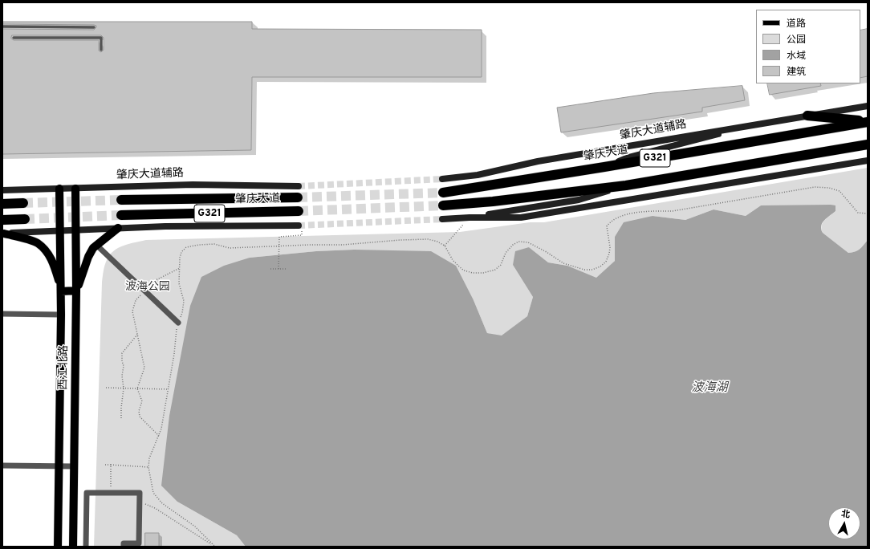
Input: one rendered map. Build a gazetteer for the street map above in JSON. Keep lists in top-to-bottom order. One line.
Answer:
{"streets":{"highway":["肇庆大道","G321"],"main road":["西江北路"],"street":["肇庆大道辅路"]},"crossings":[["肇庆大道辅路","西江北路"]],"water":["波海湖"],"parks":["波海公园"],"legend":["道路","公园","水域","建筑"],"north":"top"}
